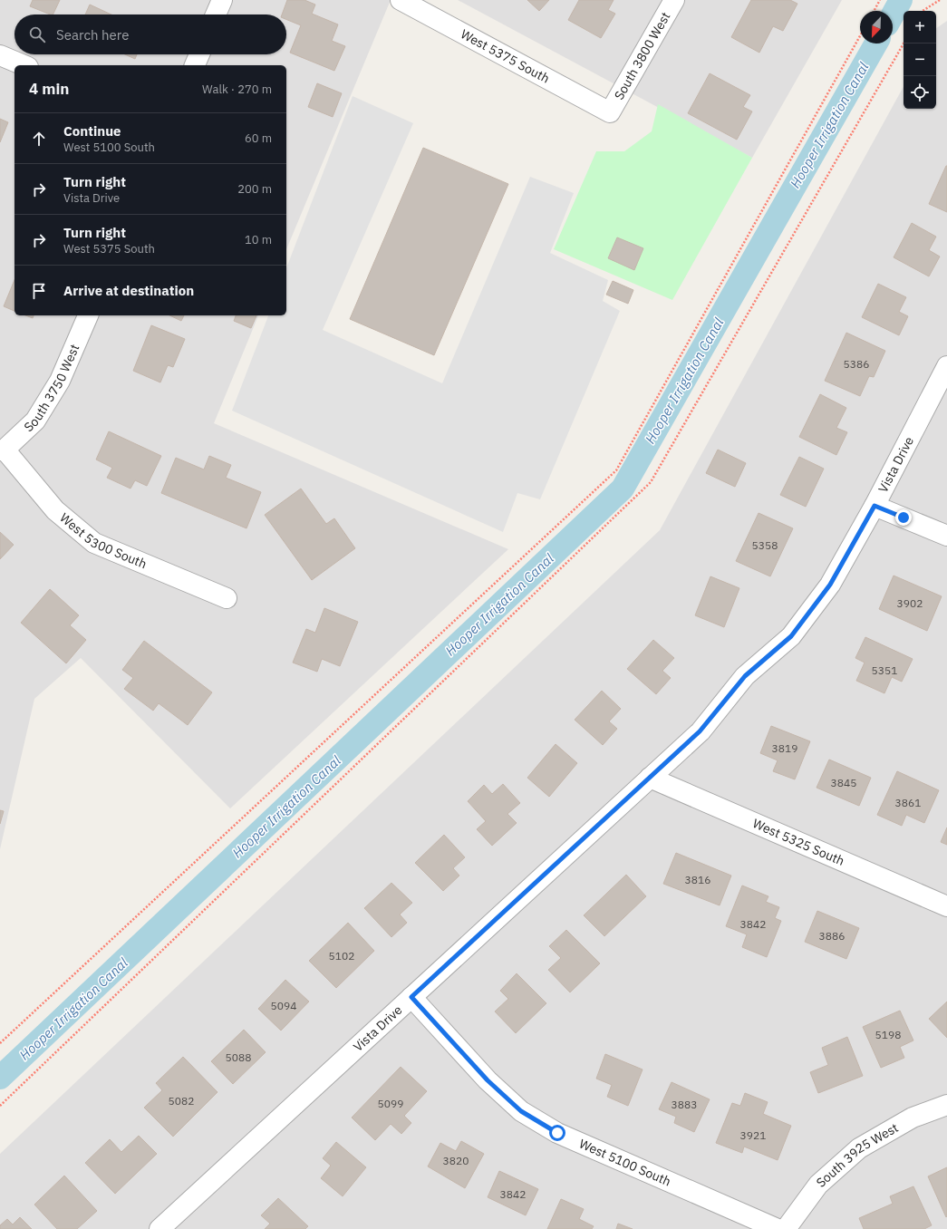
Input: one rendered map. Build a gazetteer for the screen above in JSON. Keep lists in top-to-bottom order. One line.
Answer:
{"streets":{"street":["West 5375 South","South 3800 West","South 3750 West","Vista Drive","West 5300 South","West 5325 South","South 3925 West","West 5100 South"]},"crossings":[["West 5375 South","South 3800 West"],["South 3750 West","West 5300 South"],["Vista Drive","West 5325 South"],["Vista Drive","West 5100 South"]],"water":["Hooper Irrigation Canal"],"house_numbers":["5386","5358","3902","5351","3819","3845","3861","3816","3842","3886","5102","5094","5198","5088","5082","5099","3883","3921","3820","3842"],"north":"bottom left","page":{"map_buttons":["+","−"],"search":"Search here","heading":["4 min","Walk · 270 m"],"list":[["Continue","West 5100 South","60 m"],["Turn right","Vista Drive","200 m"],["Turn right","West 5375 South","10 m"],"Arrive at destination"]}}
